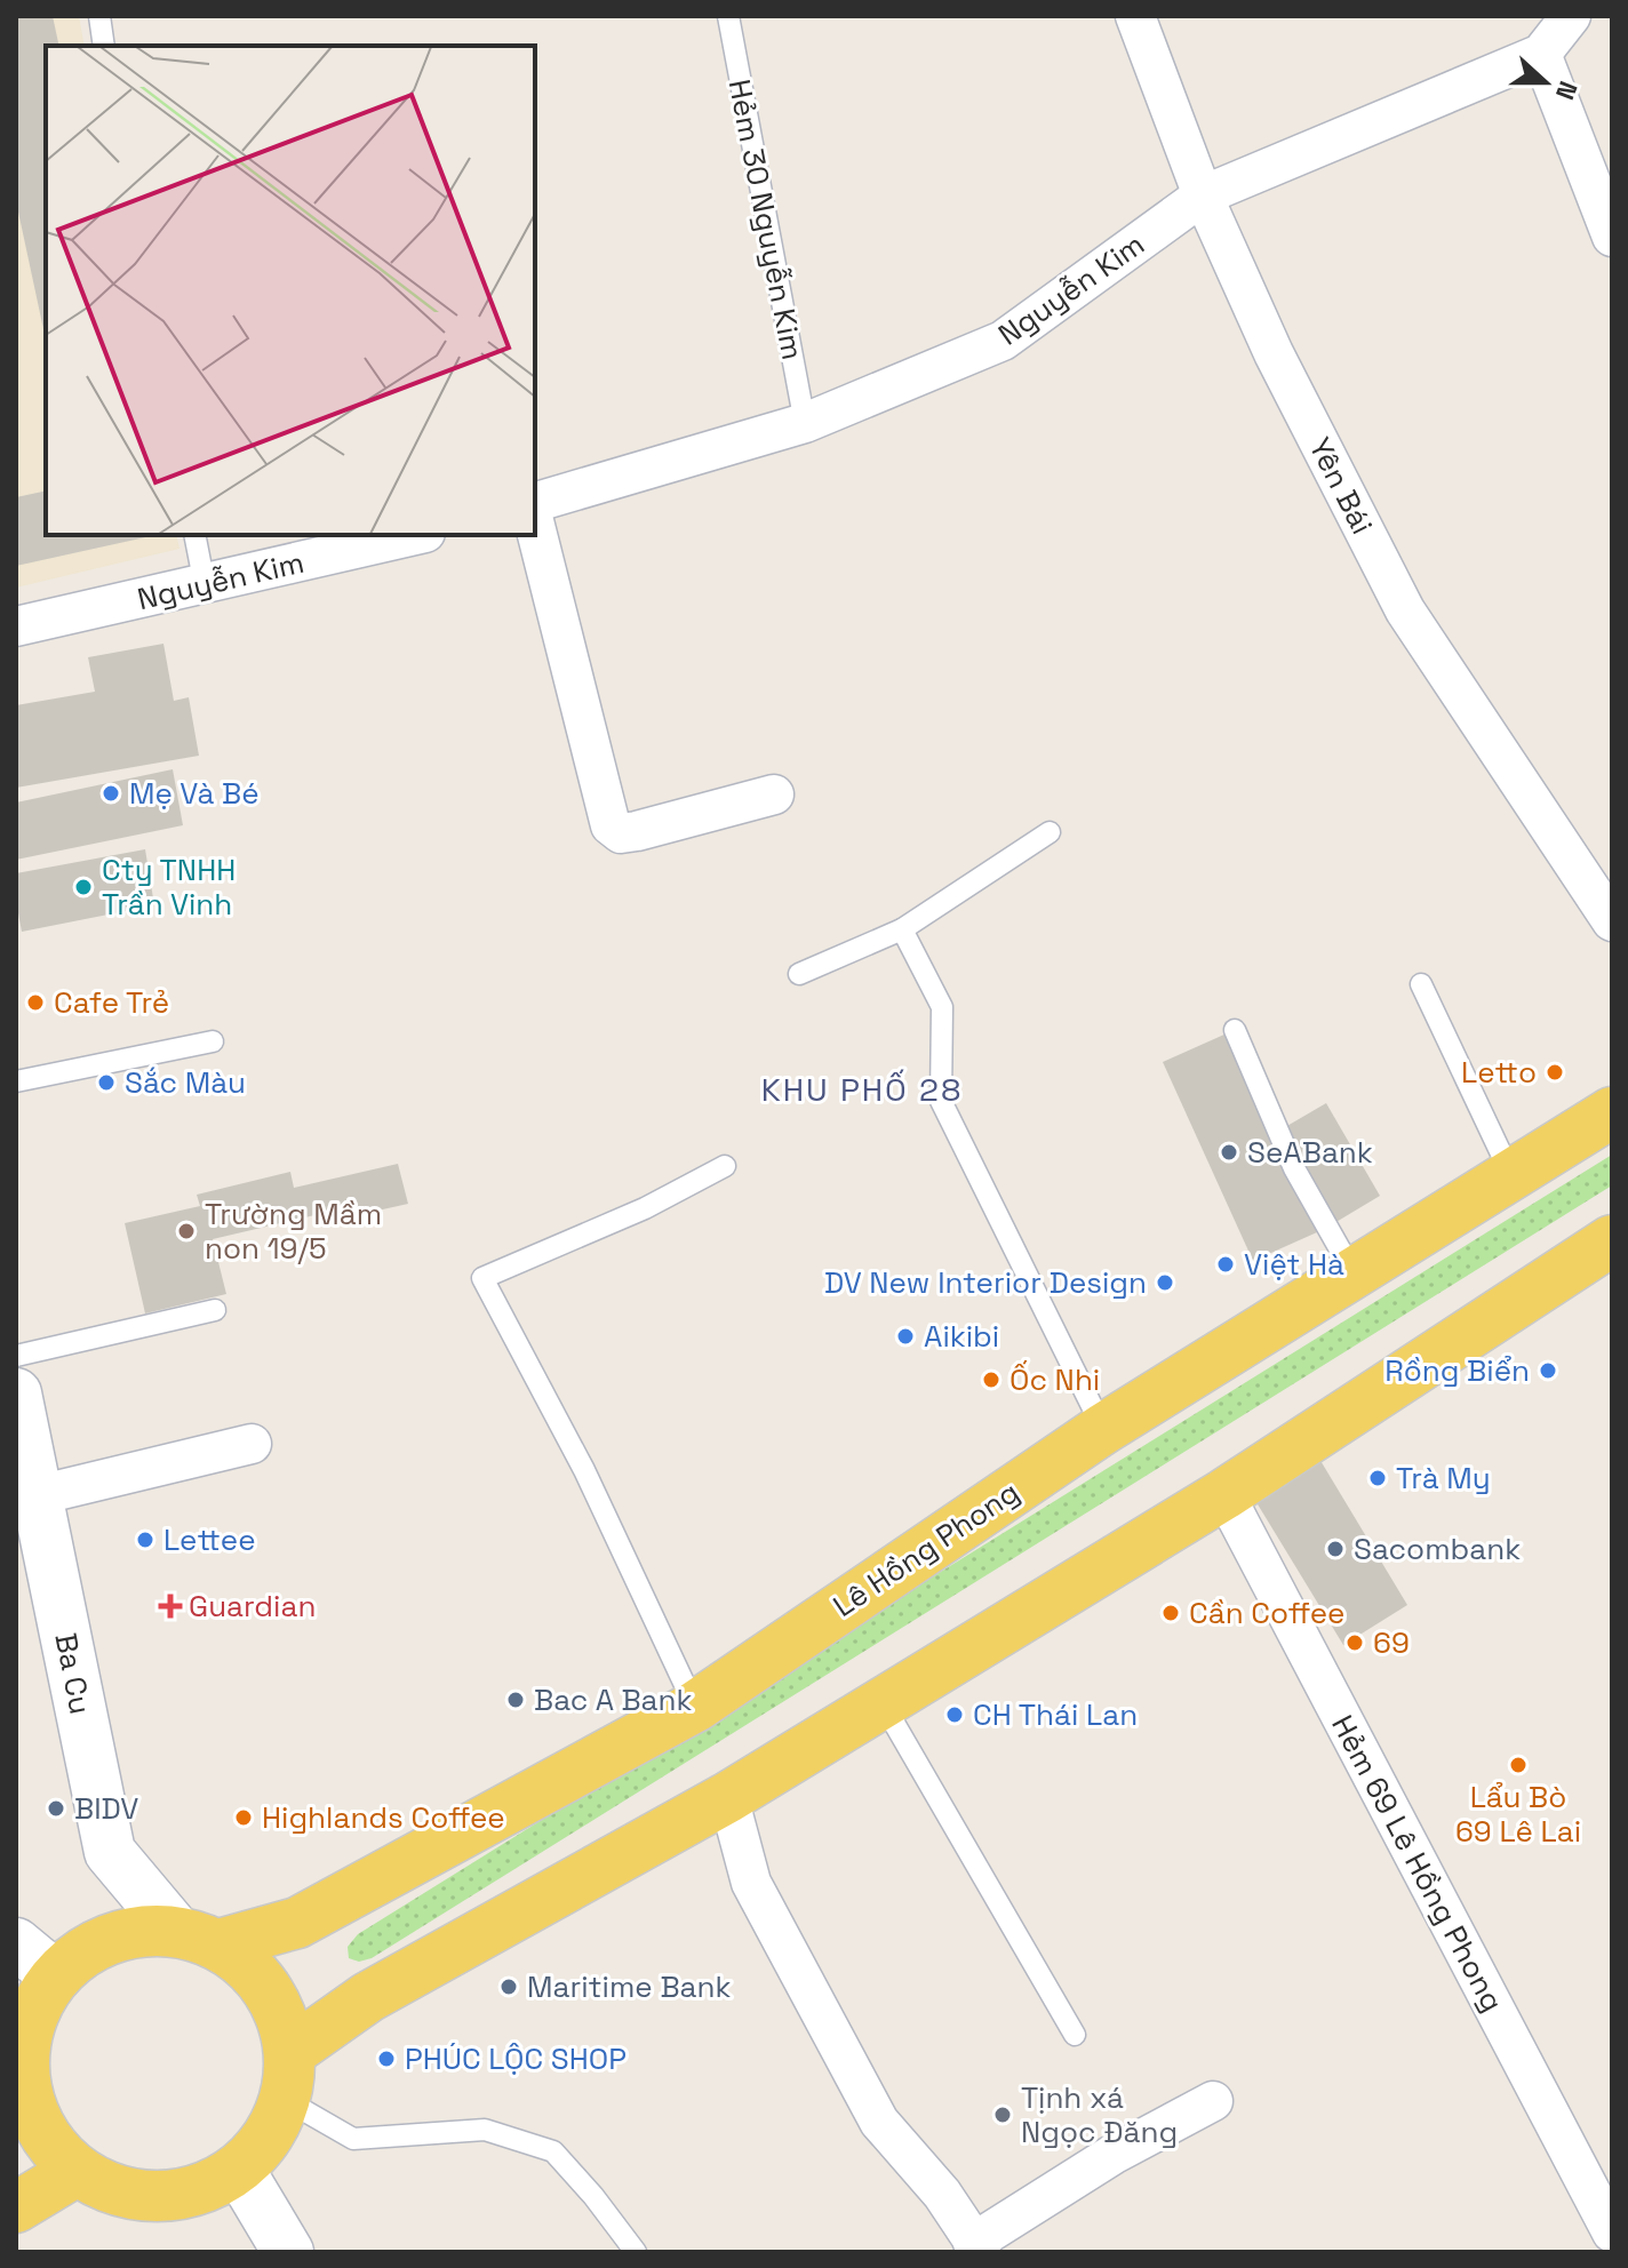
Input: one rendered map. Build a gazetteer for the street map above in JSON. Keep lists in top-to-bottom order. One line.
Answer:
{"streets":{"main road":["Lê Hồng Phong","Ba Cu"],"street":["Nguyễn Kim","Yên Bái","Hẻm 69 Lê Hồng Phong"],"lane":["Hẻm 30 Nguyễn Kim"]},"crossings":[["Hẻm 30 Nguyễn Kim","Nguyễn Kim"],["Nguyễn Kim","Yên Bái"],["Lê Hồng Phong","Ba Cu"]],"districts":["KHU PHỐ 28"],"places":{"other":["Mẹ Và Bé","Cty TNHH Trần Vinh","Cafe Trẻ","Letto","Sắc Màu","SeABank","Trường Mầm non 19/5","Việt Hà","DV New Interior Design","Aikibi","Rồng Biển","Ốc Nhi","Trà My","Lettee","Sacombank","Cần Coffee","69","Bac A Bank","CH Thái Lan","Lẩu Bò 69 Lê Lai","BIDV","Highlands Coffee","Maritime Bank","PHÚC LỘC SHOP","Tịnh xá Ngọc Đăng"],"health":["Guardian"]},"north":"right"}
